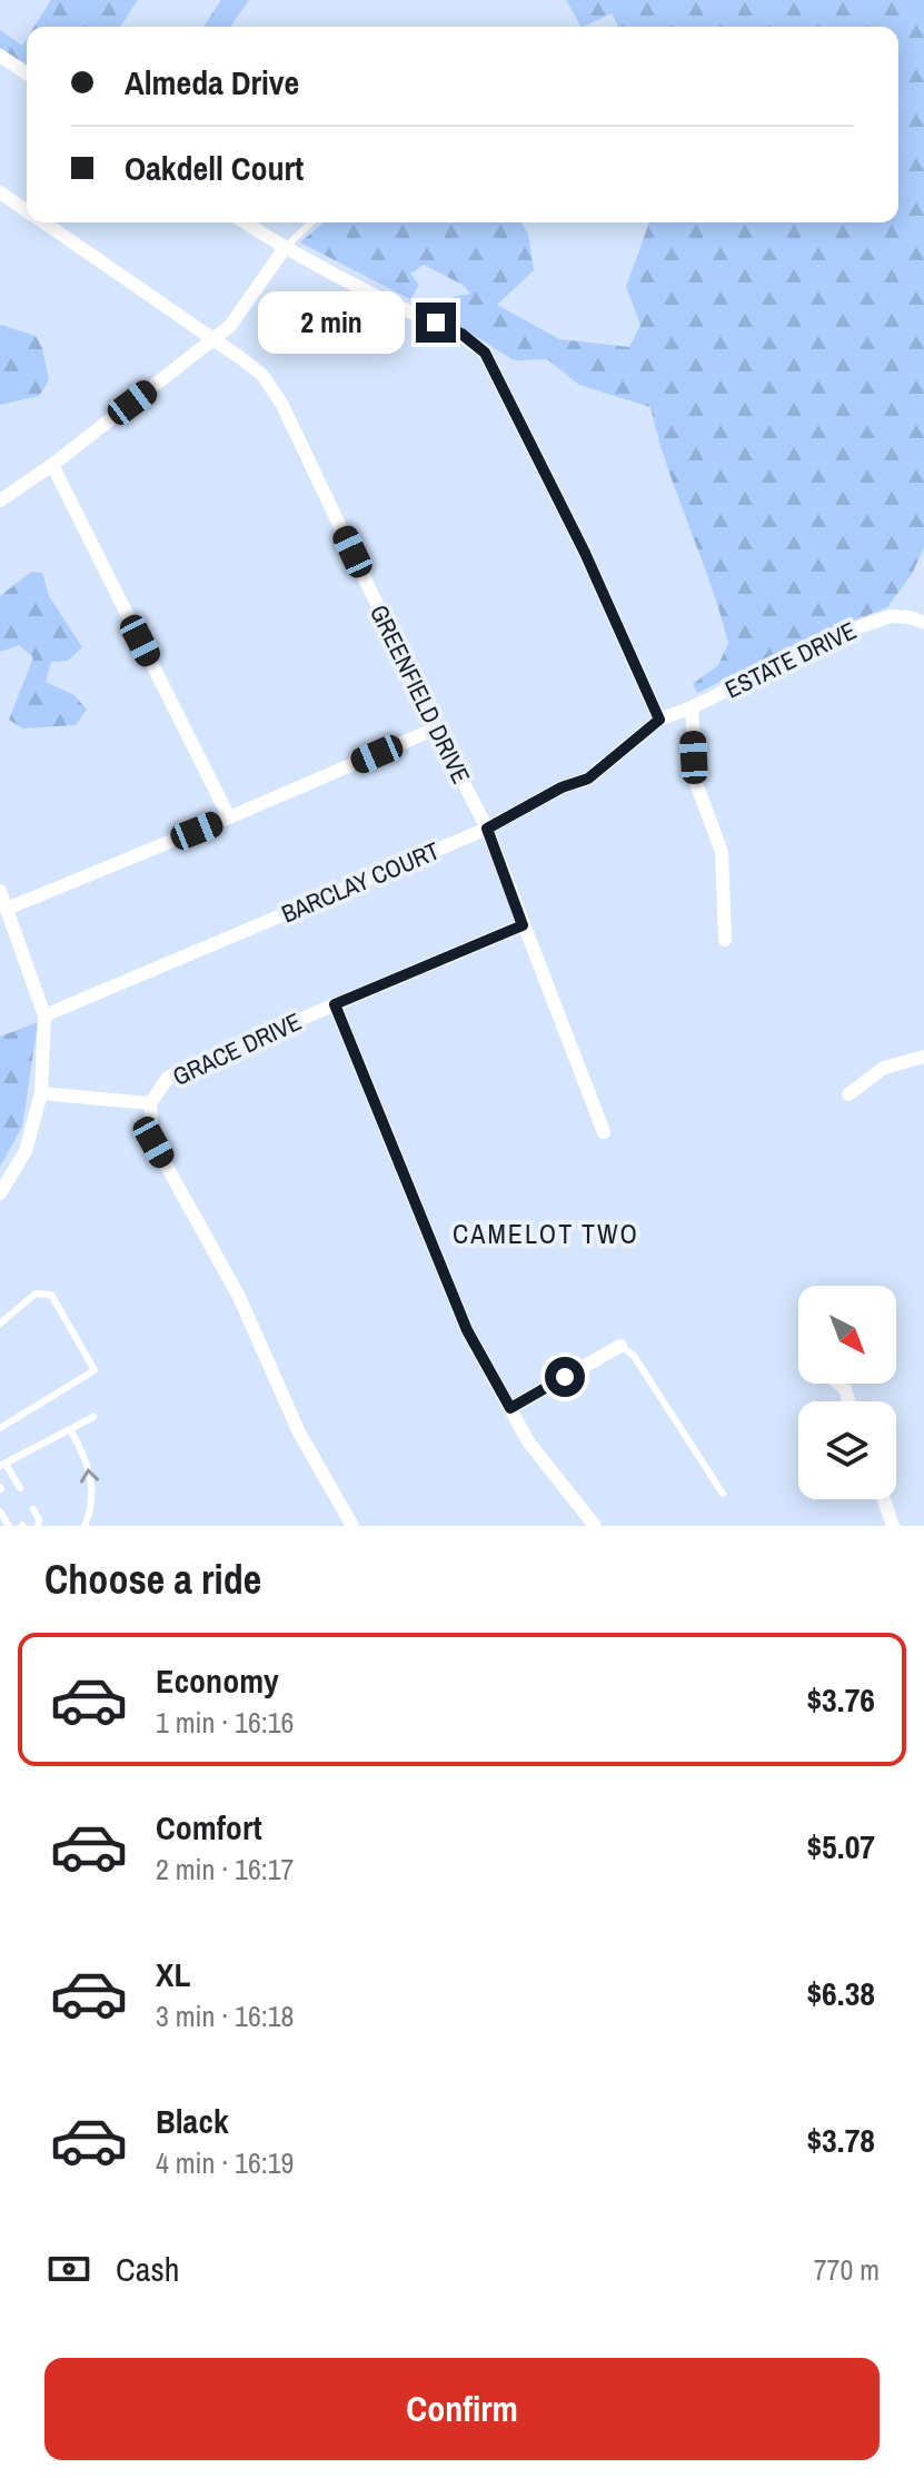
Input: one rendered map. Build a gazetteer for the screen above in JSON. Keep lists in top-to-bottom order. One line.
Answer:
{"streets":{"street":["ESTATE DRIVE","GREENFIELD DRIVE","BARCLAY COURT","GRACE DRIVE"]},"crossings":[["ESTATE DRIVE","BARCLAY COURT"],["GREENFIELD DRIVE","BARCLAY COURT"],["GREENFIELD DRIVE","GRACE DRIVE"]],"districts":["CAMELOT TWO"],"north":"bottom right","page":{"banner":["Almeda Drive","Oakdell Court"],"bubble":"2 min","heading":"Choose a ride","list":[{"name":"Economy","note":"1 min · 16:16","value":"$3.76"},{"name":"Comfort","note":"2 min · 16:17","value":"$5.07"},{"name":"XL","note":"3 min · 16:18","value":"$6.38"},{"name":"Black","note":"4 min · 16:19","value":"$3.78"}],"pay":["Cash","770 m"],"buttons":"Confirm"}}
